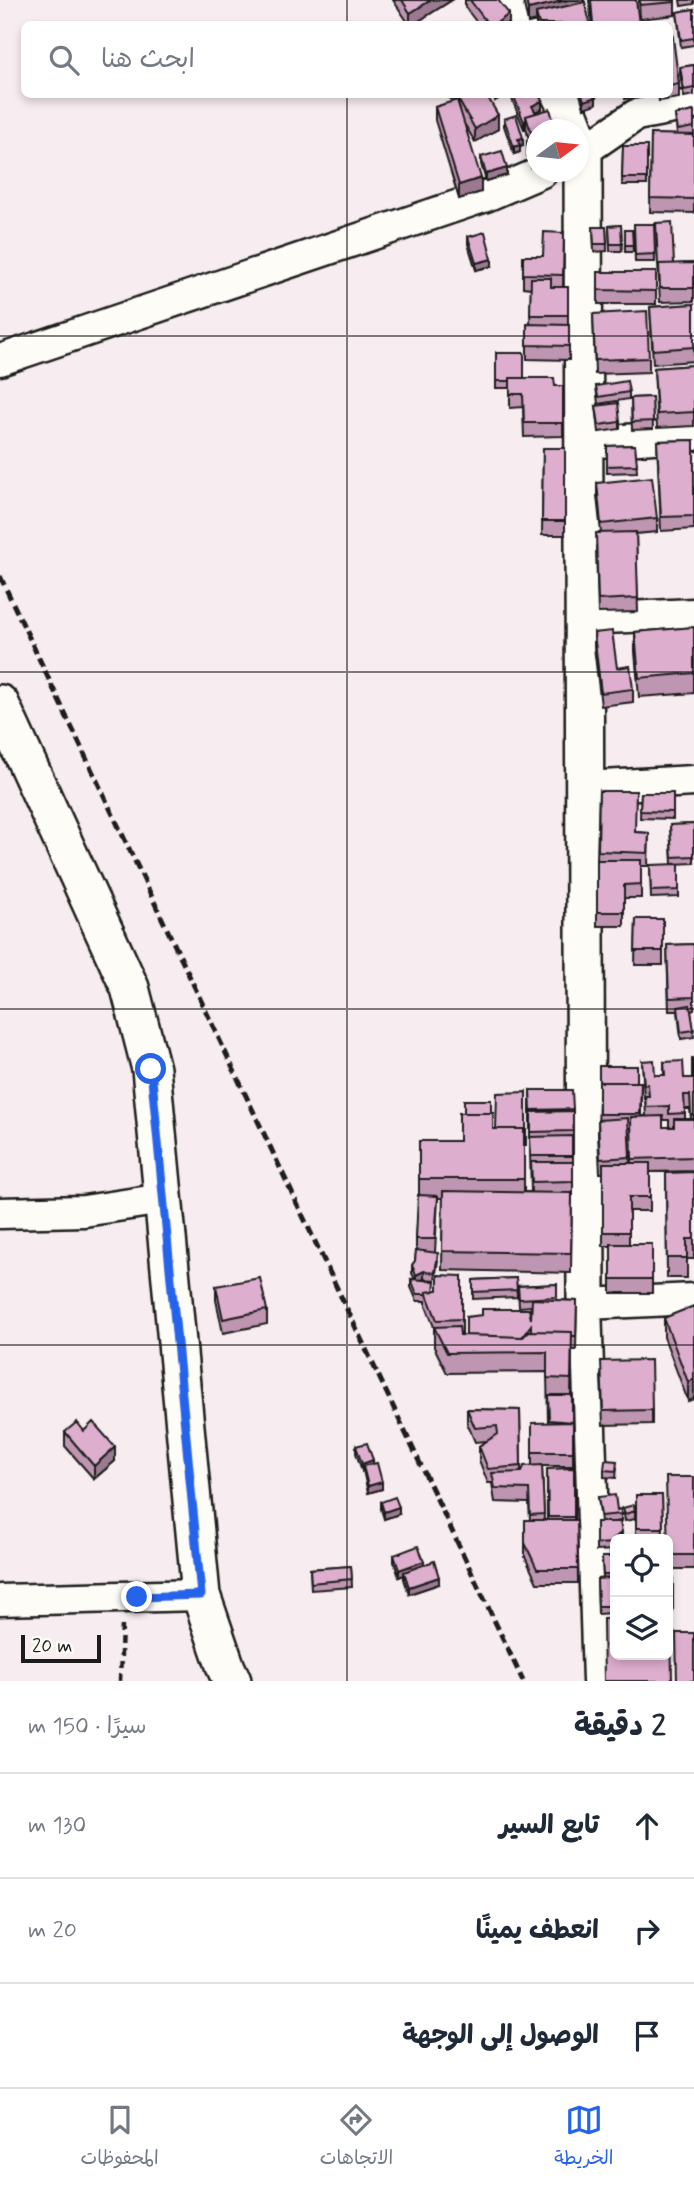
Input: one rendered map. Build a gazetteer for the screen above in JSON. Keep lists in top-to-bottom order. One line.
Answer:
{"scale_bar":"20 m","north":"right","page":{"search":"ابحث هنا","scale":"20 m","heading":["2 دقيقة","سيرًا · 150 m"],"list":[["تابع السير","130 m"],["انعطف يمينًا","20 m"],"الوصول إلى الوجهة"],"nav":["الخريطة","الاتجاهات","المحفوظات"]}}
